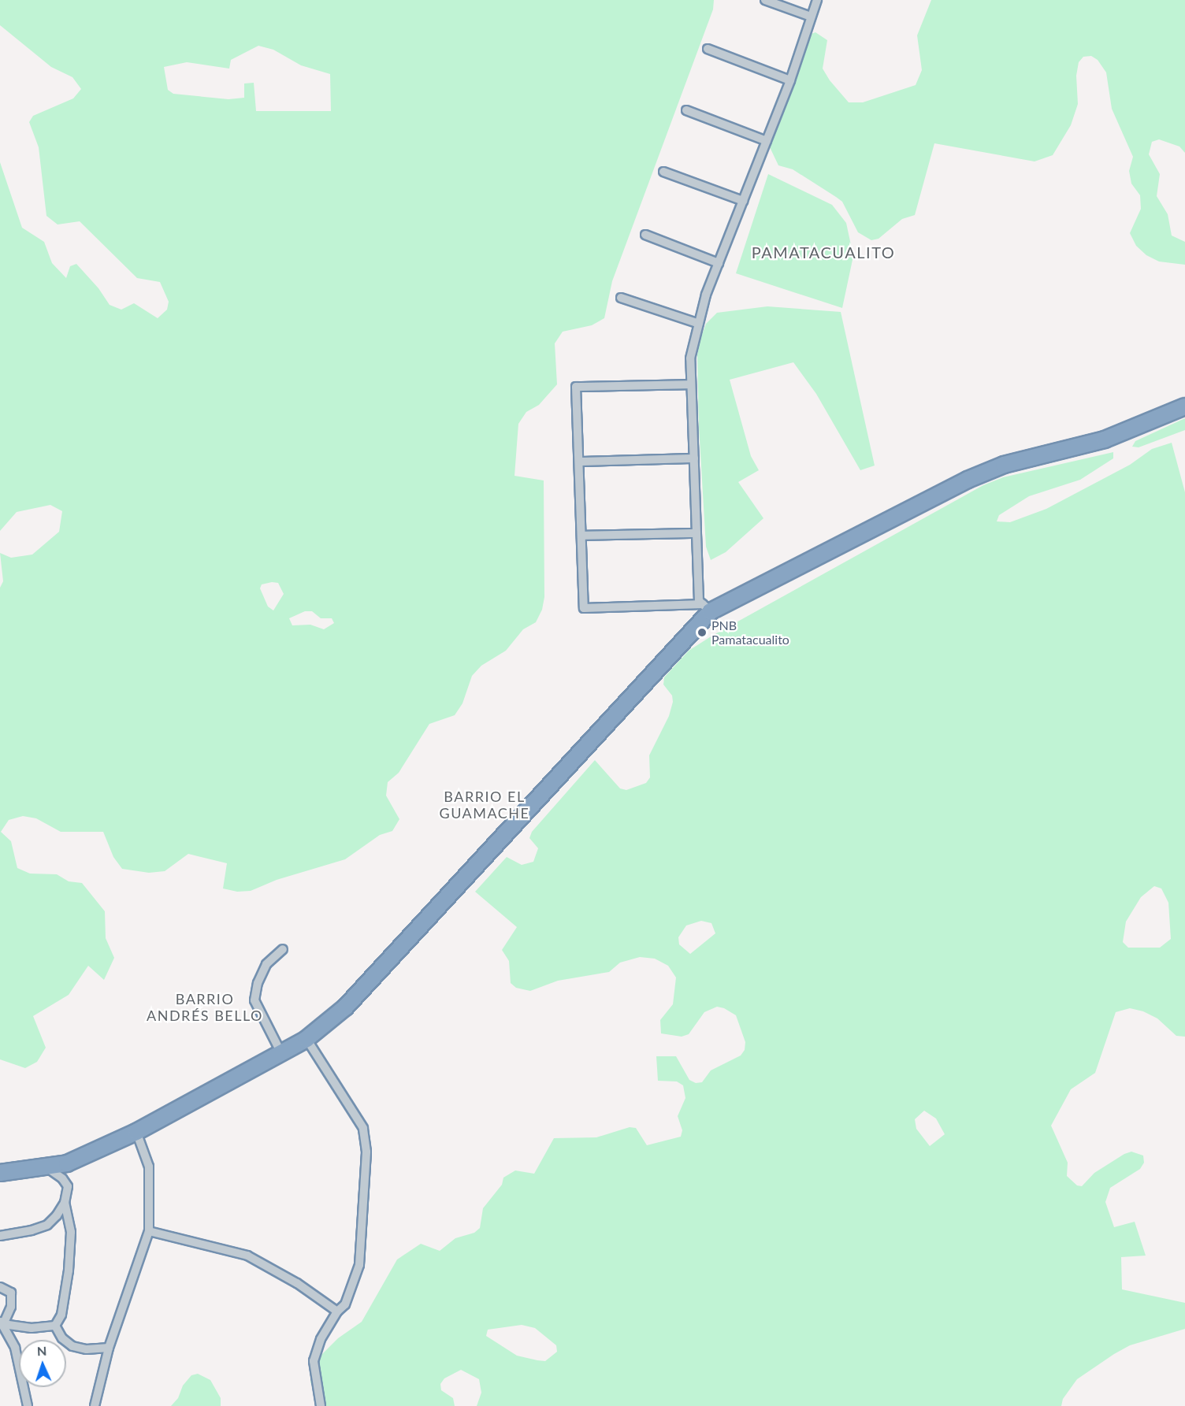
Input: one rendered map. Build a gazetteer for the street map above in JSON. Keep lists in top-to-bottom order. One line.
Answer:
{"districts":["PAMATACUALITO","BARRIO EL GUAMACHE","BARRIO ANDRÉS BELLO"],"places":["PNB Pamatacualito"],"north":"top"}
